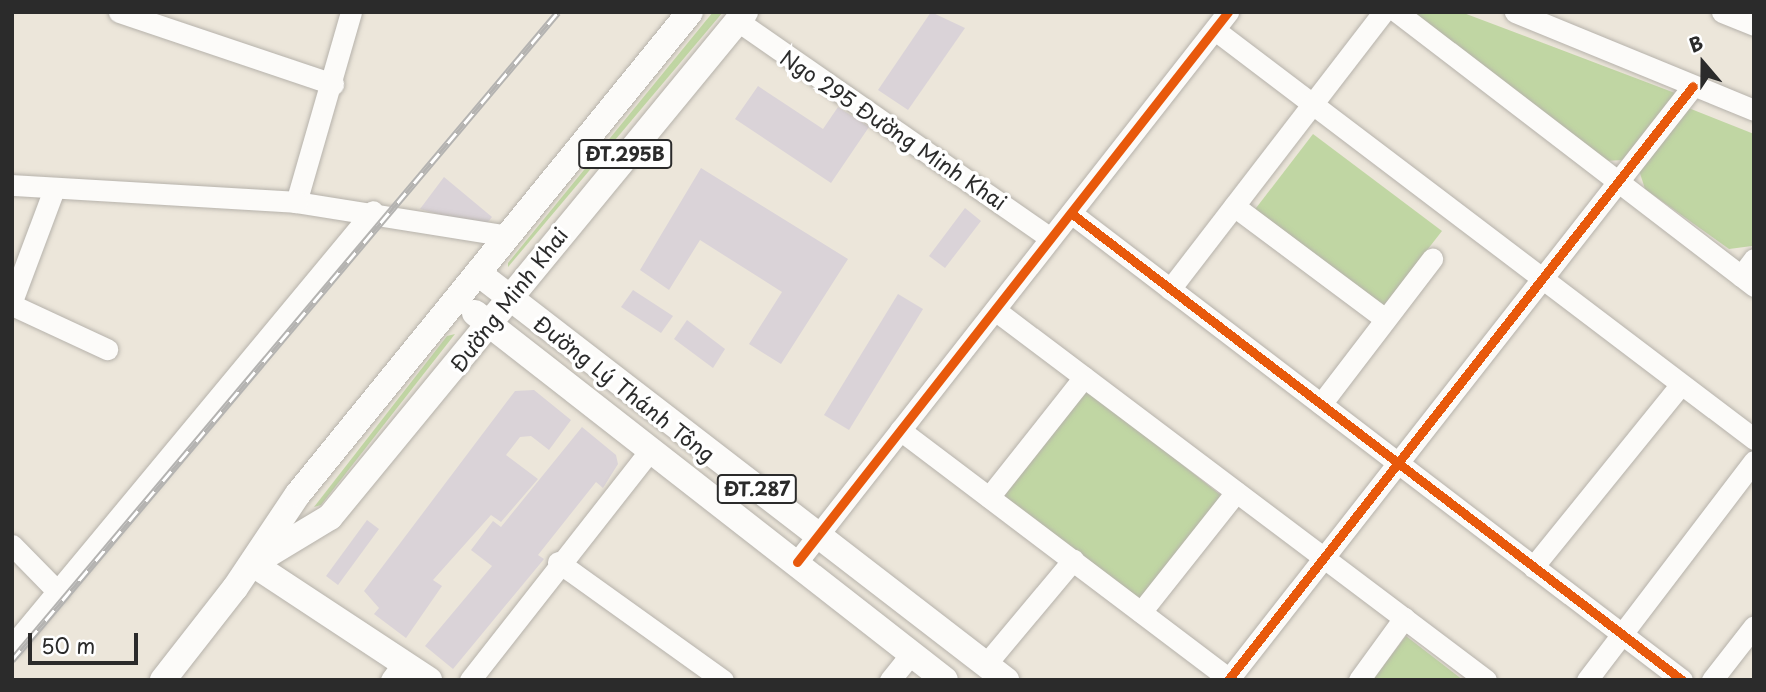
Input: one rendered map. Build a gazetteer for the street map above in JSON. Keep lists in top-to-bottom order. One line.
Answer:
{"streets":{"main road":["ĐT.295B","Đường Minh Khai","Đường Lý Thánh Tông","ĐT.287"],"street":["Ngo 295 Đường Minh Khai"]},"crossings":[["Ngo 295 Đường Minh Khai","Đường Minh Khai"],["Đường Minh Khai","Đường Lý Thánh Tông"]],"scale_bar":"50 m","north":"top"}
